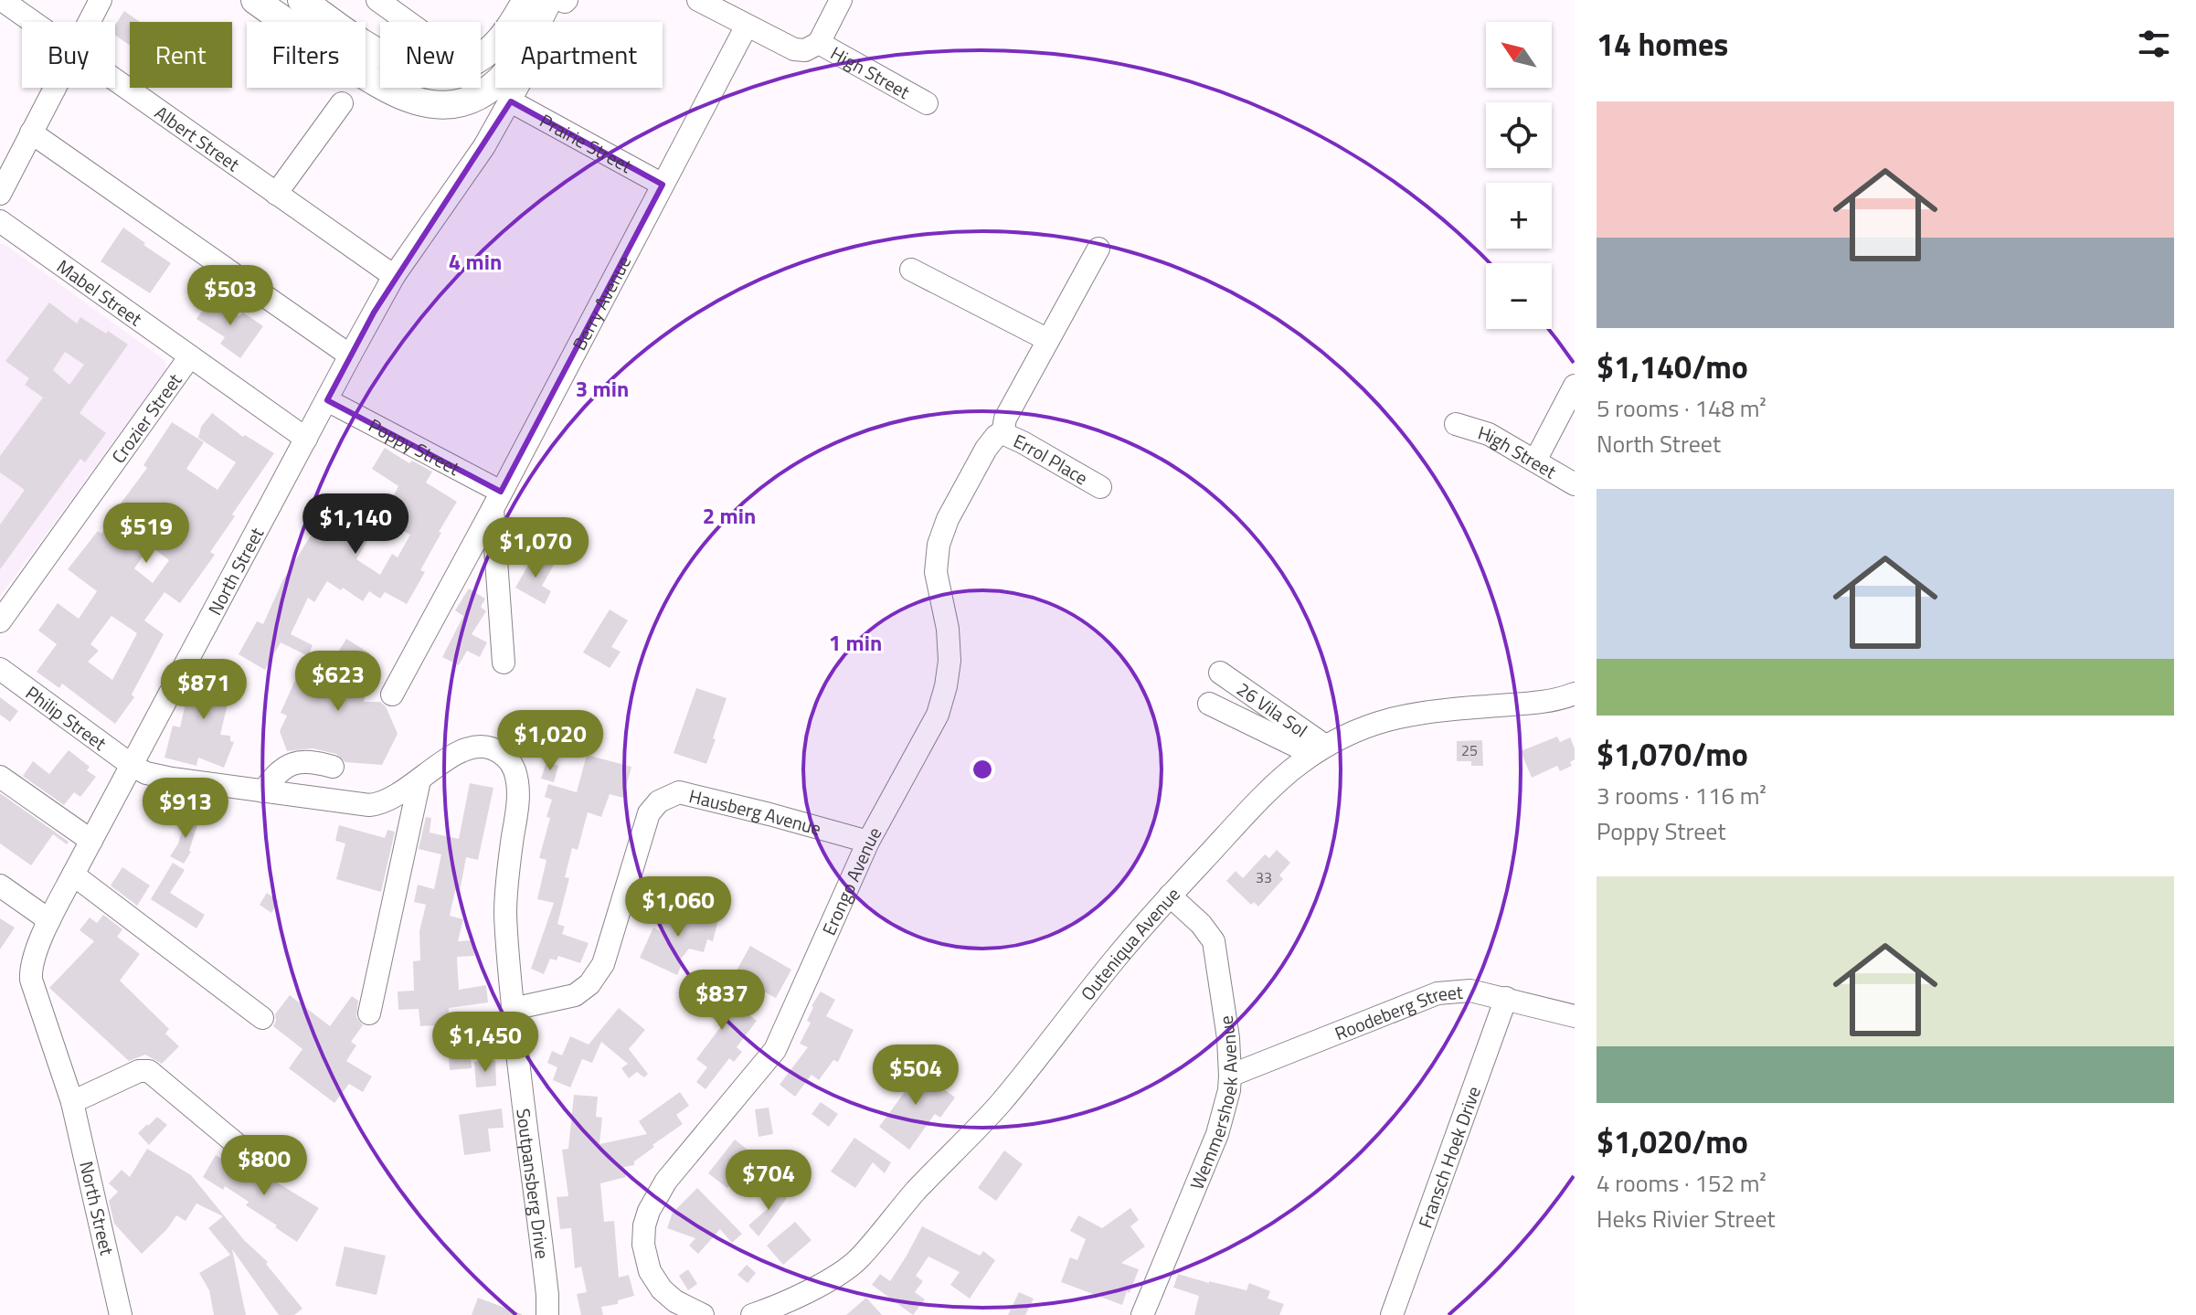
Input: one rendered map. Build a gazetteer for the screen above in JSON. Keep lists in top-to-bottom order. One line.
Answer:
{"streets":{"street":["High Street","Albert Street","Prairie Street","Mabel Street","Berry Avenue","Crozier Street","Poppy Street","Errol Place","North Street","26 Vila Sol","Philip Street","Hausberg Avenue","Erongo Avenue","Outeniqua Avenue","Roodeberg Street","Wemmershoek Avenue","Fransch Hoek Drive","Soutpansberg Drive"]},"crossings":[["High Street","Berry Avenue"],["Albert Street","North Street"],["Prairie Street","Berry Avenue"],["Prairie Street","North Street"],["Mabel Street","Crozier Street"],["Mabel Street","North Street"],["Berry Avenue","Poppy Street"],["Poppy Street","North Street"],["Errol Place","Erongo Avenue"],["North Street","Philip Street"],["26 Vila Sol","Outeniqua Avenue"],["Philip Street","Soutpansberg Drive"],["Hausberg Avenue","Erongo Avenue"],["Hausberg Avenue","Soutpansberg Drive"],["Outeniqua Avenue","Wemmershoek Avenue"],["Roodeberg Street","Wemmershoek Avenue"],["Roodeberg Street","Fransch Hoek Drive"]],"house_numbers":["25","33"],"north":"top left","page":{"heading":"14 homes","map_buttons":["+","−"],"chip":["Buy","Rent","Filters","New","Apartment"],"list":[{"name":"$1,140/mo","note":"5 rooms · 148 m² · North Street"},{"name":"$1,070/mo","note":"3 rooms · 116 m² · Poppy Street"},{"name":"$1,020/mo","note":"4 rooms · 152 m² · Heks Rivier Street"}],"price":["$503","$1,140","$519","$1,070","$623","$871","$1,020","$913","$1,060","$837","$1,450","$504","$800","$704"]},"rings":["4 min","3 min","2 min","1 min"]}
